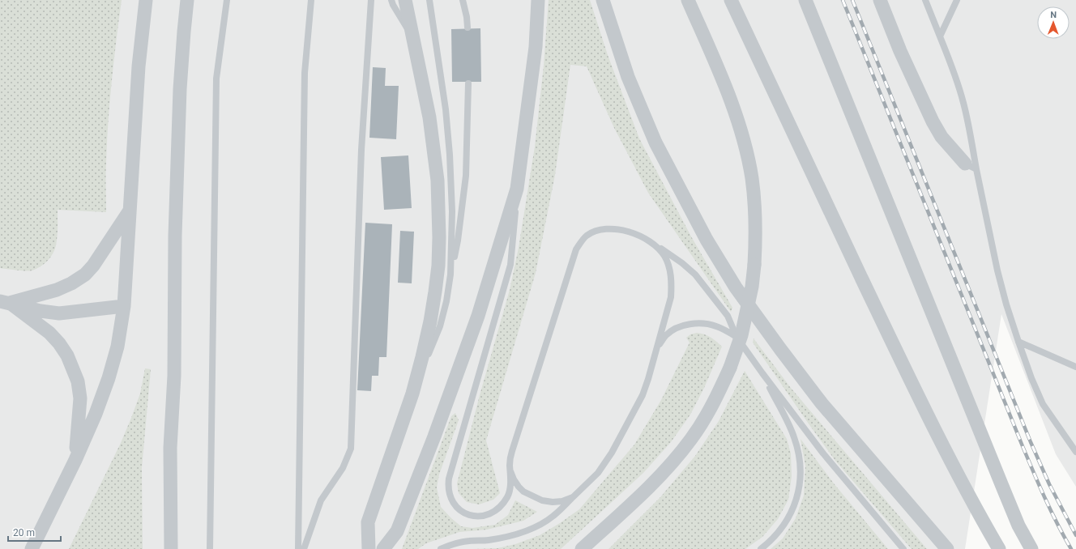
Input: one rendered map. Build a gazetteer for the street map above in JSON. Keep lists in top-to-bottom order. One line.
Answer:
{"scale_bar":"20 m","north":"top"}
